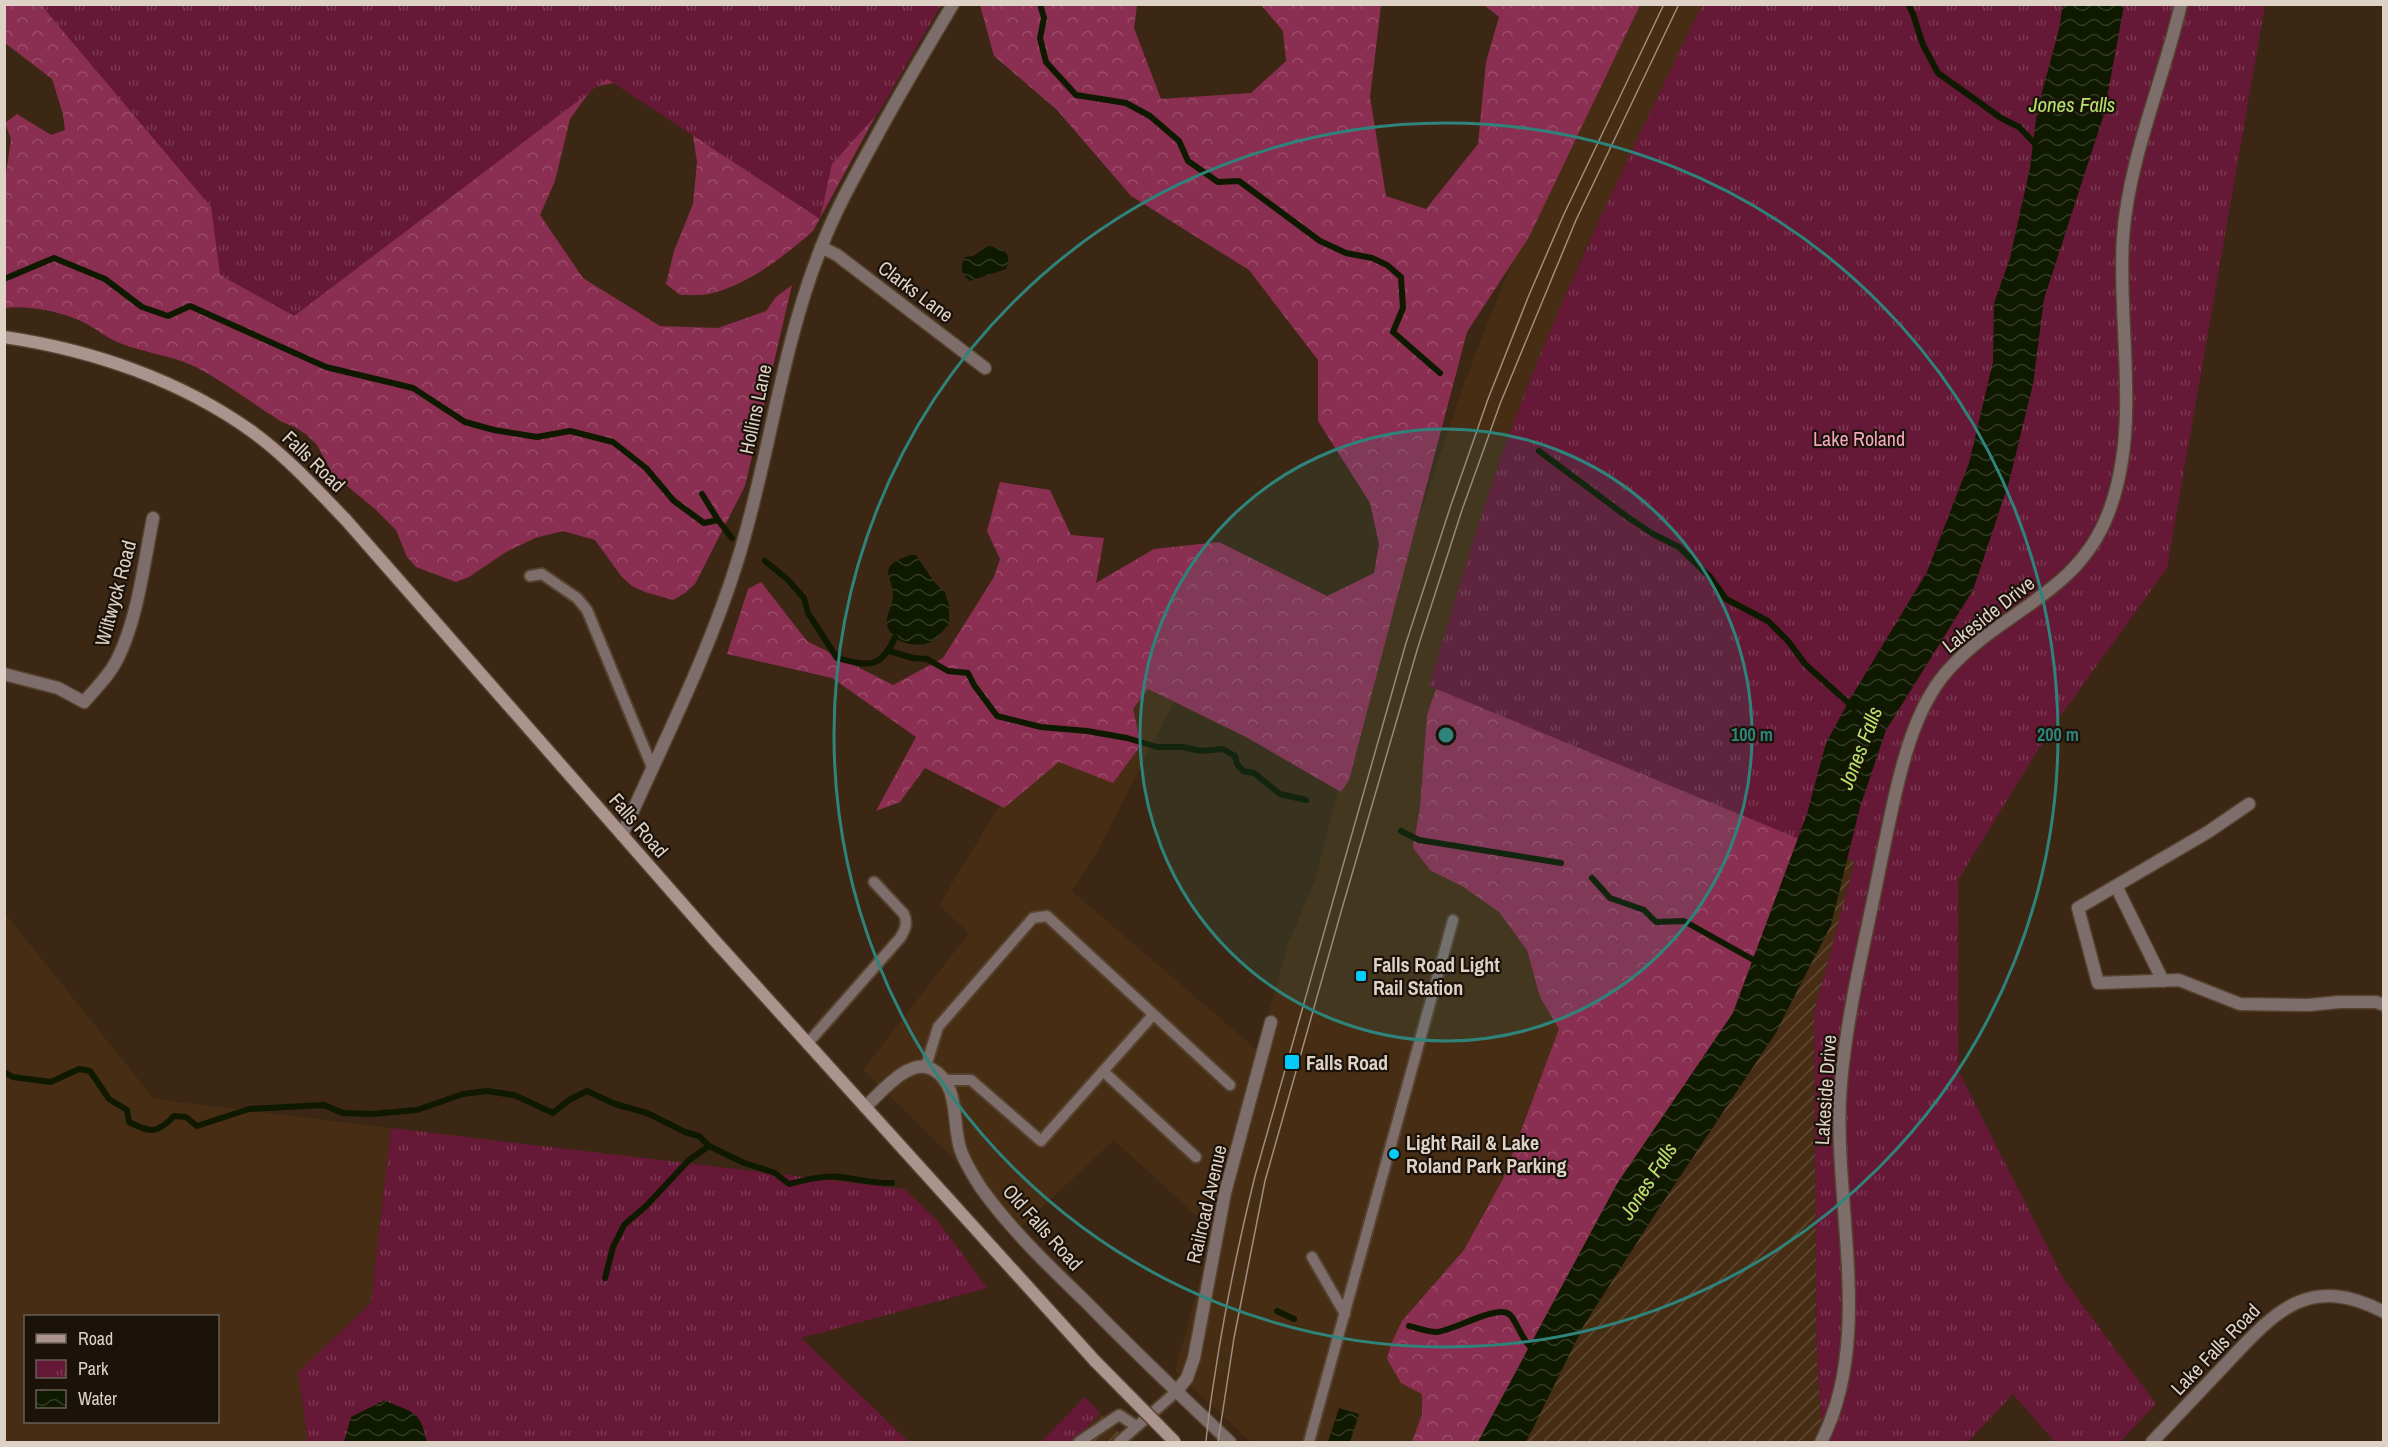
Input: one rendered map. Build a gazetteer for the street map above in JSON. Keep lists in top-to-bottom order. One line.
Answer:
{"streets":{"main road":["Falls Road"],"street":["Clarks Lane","Hollins Lane","Wiltwyck Road","Lakeside Drive","Railroad Avenue","Old Falls Road","Lake Falls Road"]},"crossings":[["Clarks Lane","Hollins Lane"],["Hollins Lane","Falls Road"],["Railroad Avenue","Old Falls Road"]],"water":["Jones Falls"],"parks":["Lake Roland"],"places":{"transit":["Falls Road Light Rail Station","Falls Road"],"other":["Light Rail & Lake Roland Park Parking"]},"legend":["Road","Park","Water"],"rings":["100 m","200 m"]}
